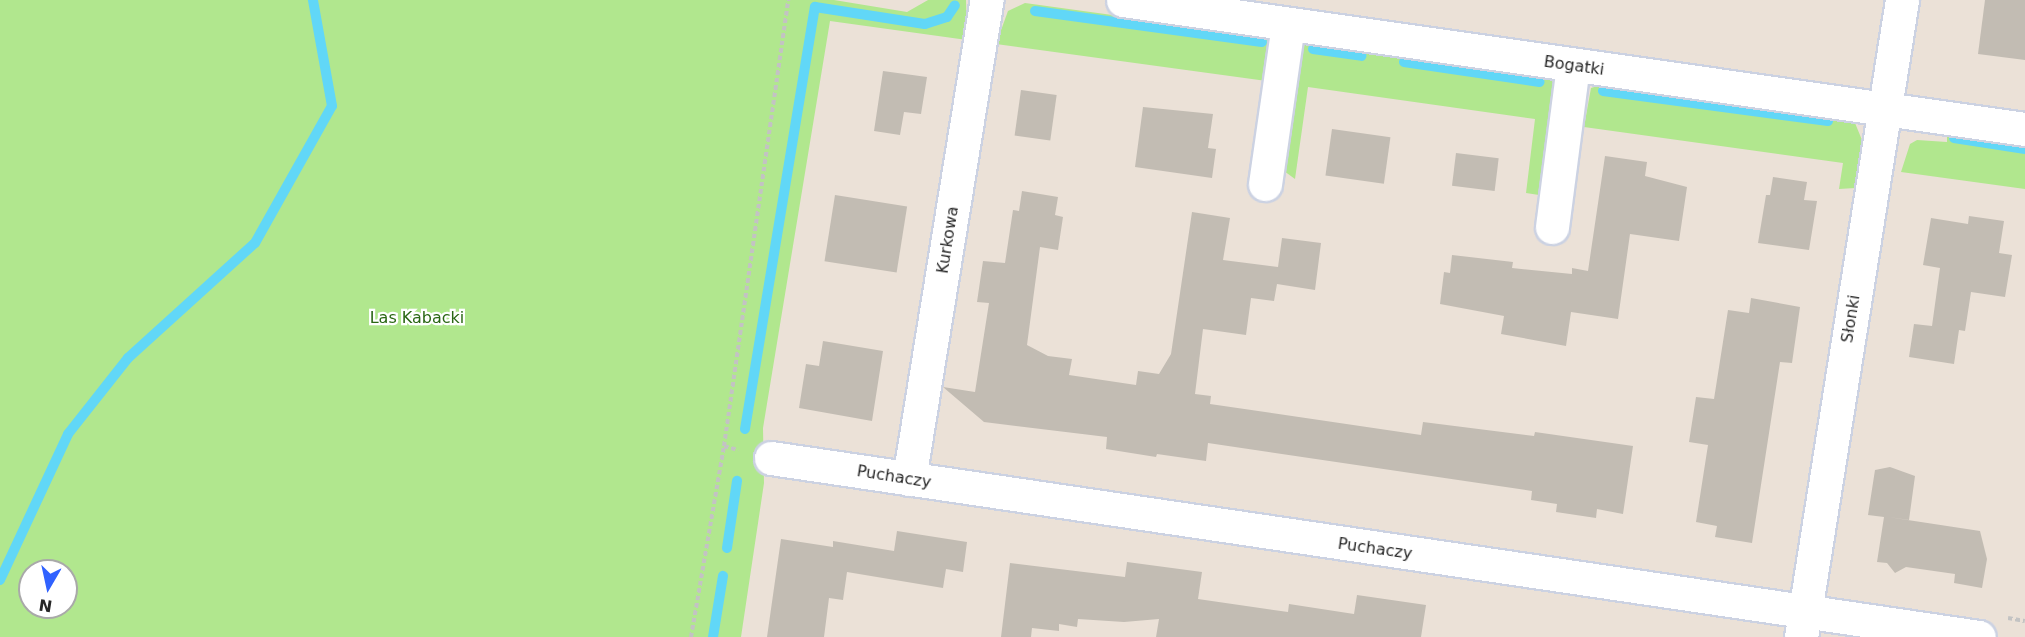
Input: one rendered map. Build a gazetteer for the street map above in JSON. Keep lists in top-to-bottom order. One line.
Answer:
{"streets":{"street":["Bogatki","Kurkowa","Słonki","Puchaczy"]},"crossings":[["Bogatki","Słonki"],["Kurkowa","Puchaczy"],["Słonki","Puchaczy"]],"parks":["Las Kabacki"],"north":"bottom"}
